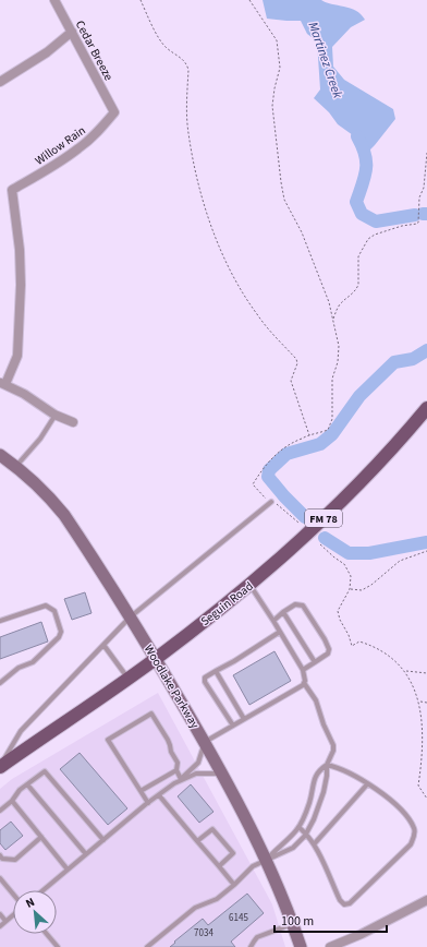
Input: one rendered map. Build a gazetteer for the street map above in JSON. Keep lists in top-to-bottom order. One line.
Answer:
{"streets":{"main road":["FM 78","Seguin Road"],"street":["Cedar Breeze","Willow Rain","Woodlake Parkway"]},"crossings":[["Cedar Breeze","Willow Rain"],["Seguin Road","Woodlake Parkway"]],"water":["Martinez Creek"],"house_numbers":["6145","7034"],"scale_bar":"100 m","north":"top left"}
